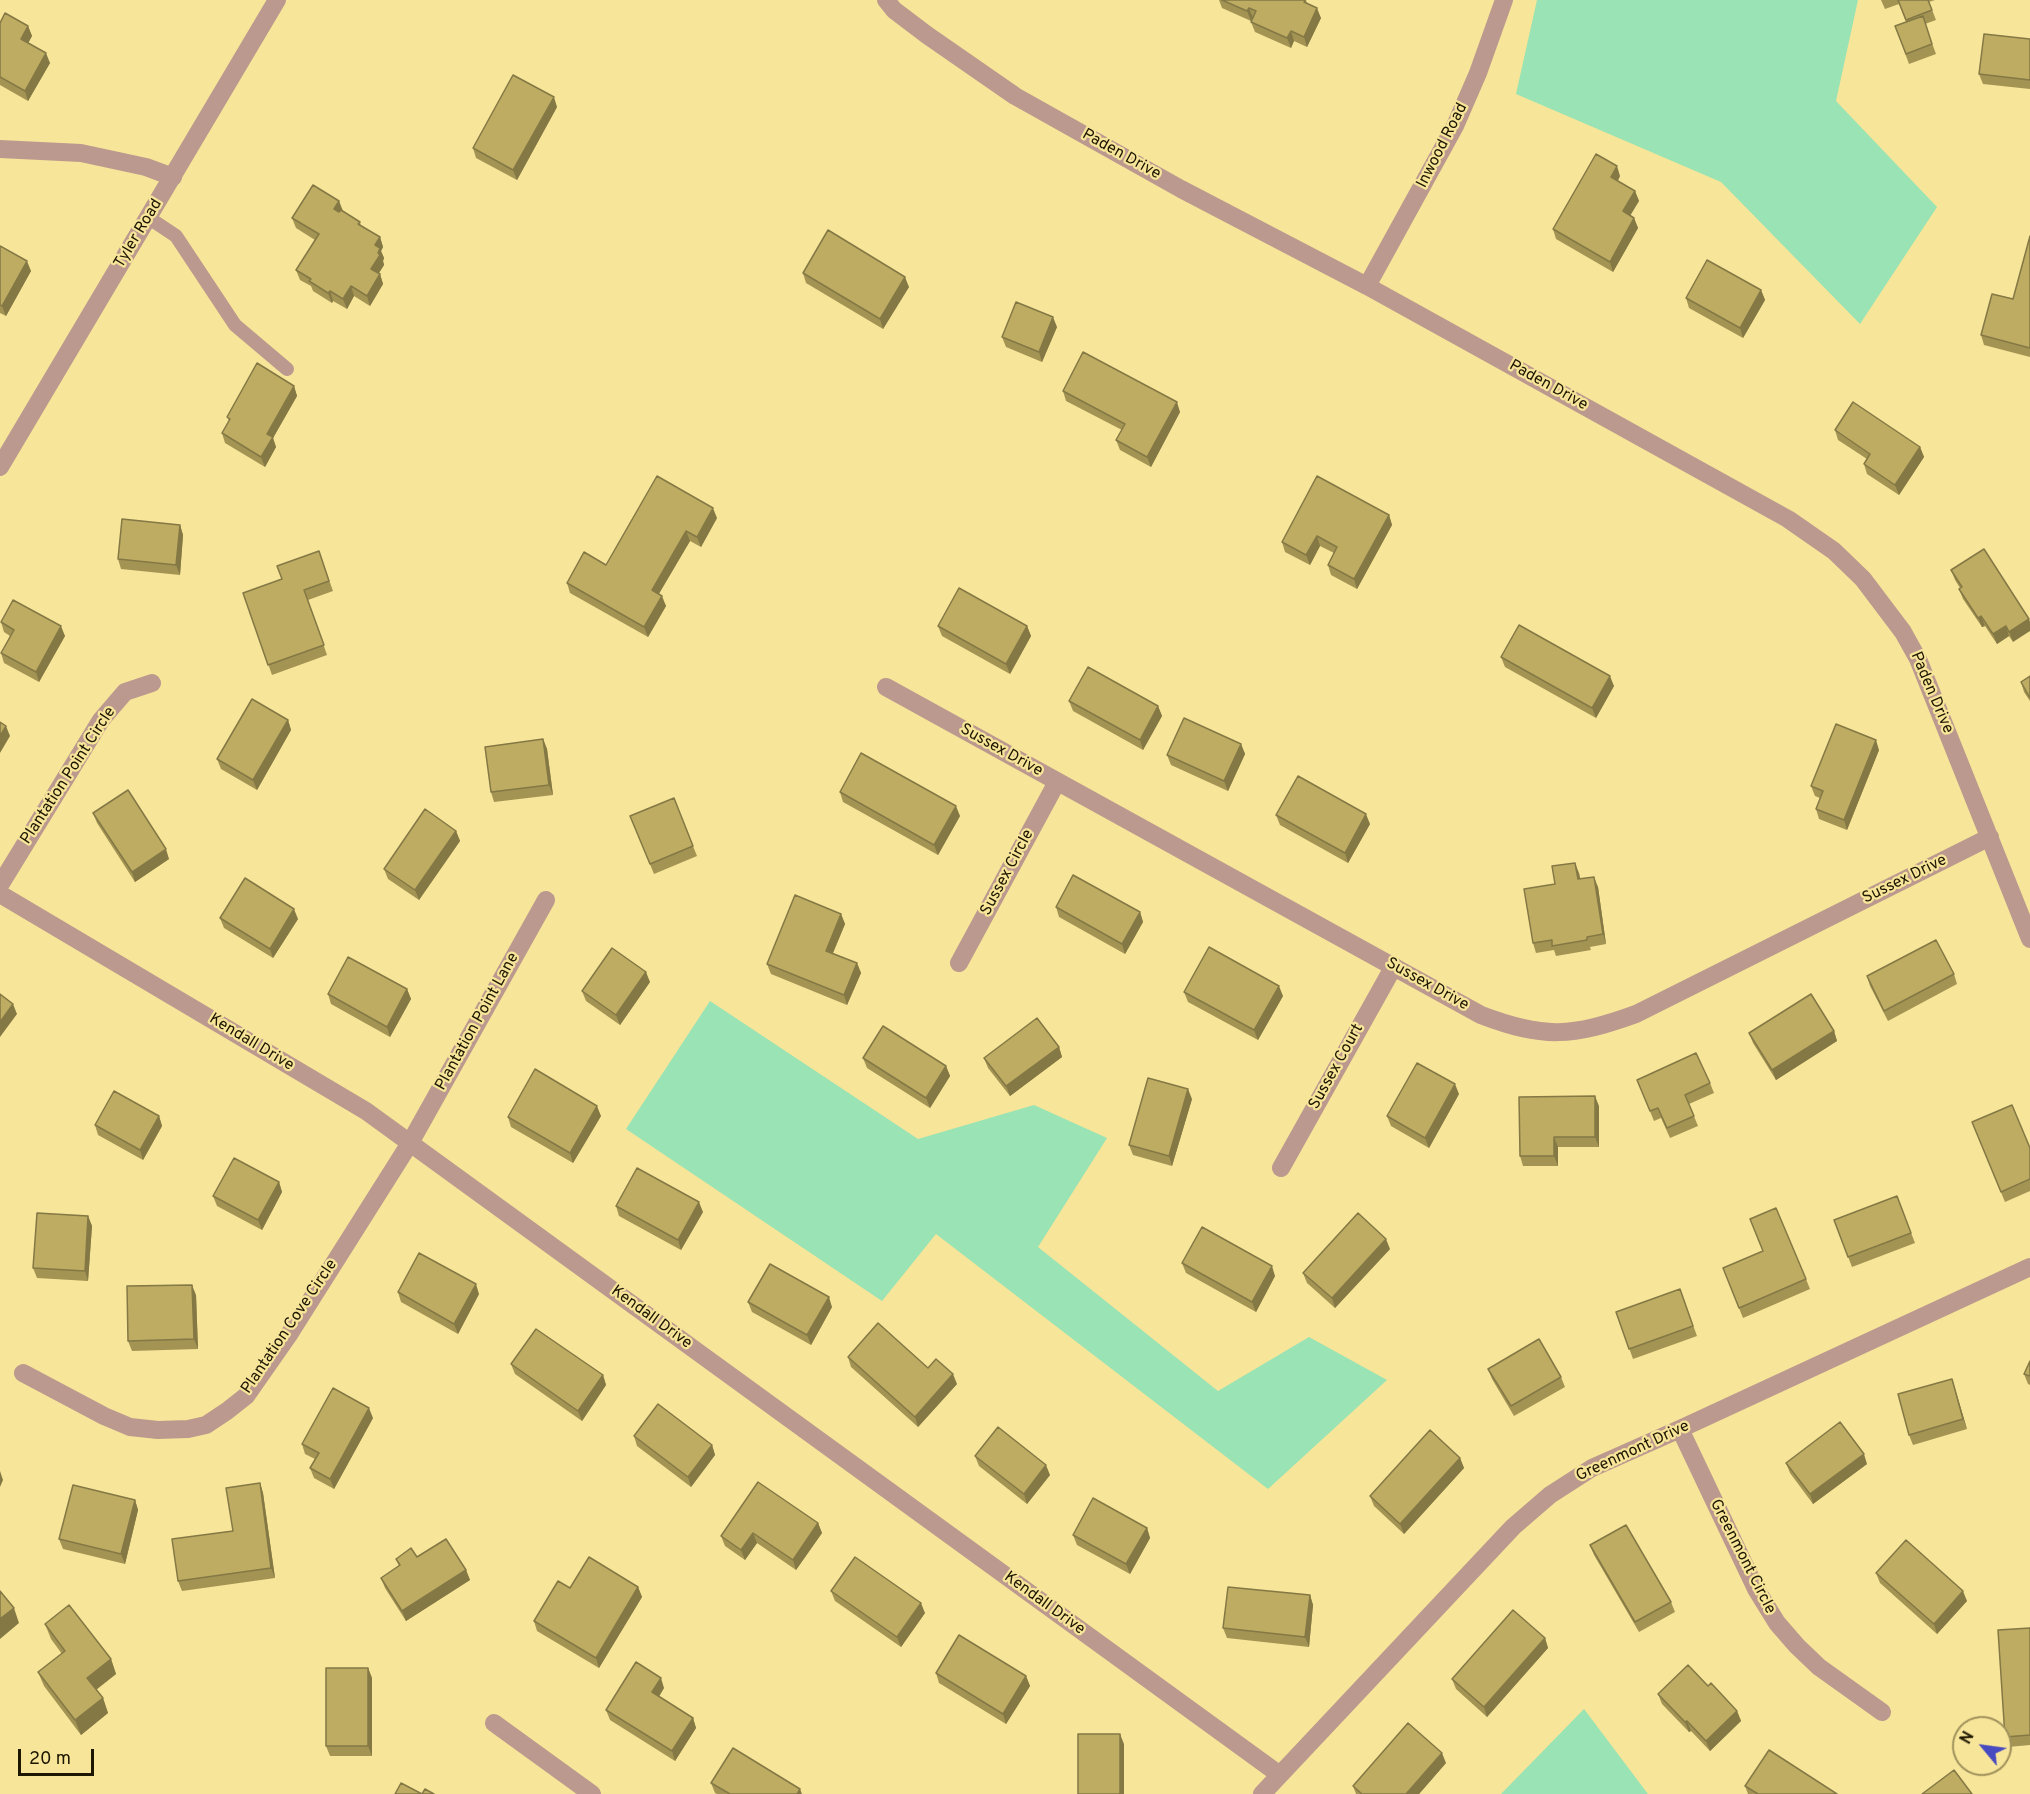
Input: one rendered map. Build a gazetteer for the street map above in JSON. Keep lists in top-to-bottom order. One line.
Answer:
{"streets":{"street":["Inwood Road","Paden Drive","Tyler Road","Sussex Drive","Plantation Point Circle","Sussex Circle","Plantation Point Lane","Kendall Drive","Sussex Court","Plantation Cove Circle","Greenmont Drive","Greenmont Circle"]},"crossings":[["Inwood Road","Paden Drive"],["Paden Drive","Sussex Drive"],["Sussex Drive","Sussex Circle"],["Sussex Drive","Sussex Court"],["Plantation Point Lane","Kendall Drive"],["Plantation Point Lane","Plantation Cove Circle"],["Kendall Drive","Plantation Cove Circle"],["Kendall Drive","Greenmont Drive"],["Greenmont Drive","Greenmont Circle"]],"scale_bar":"20 m","north":"top left"}
